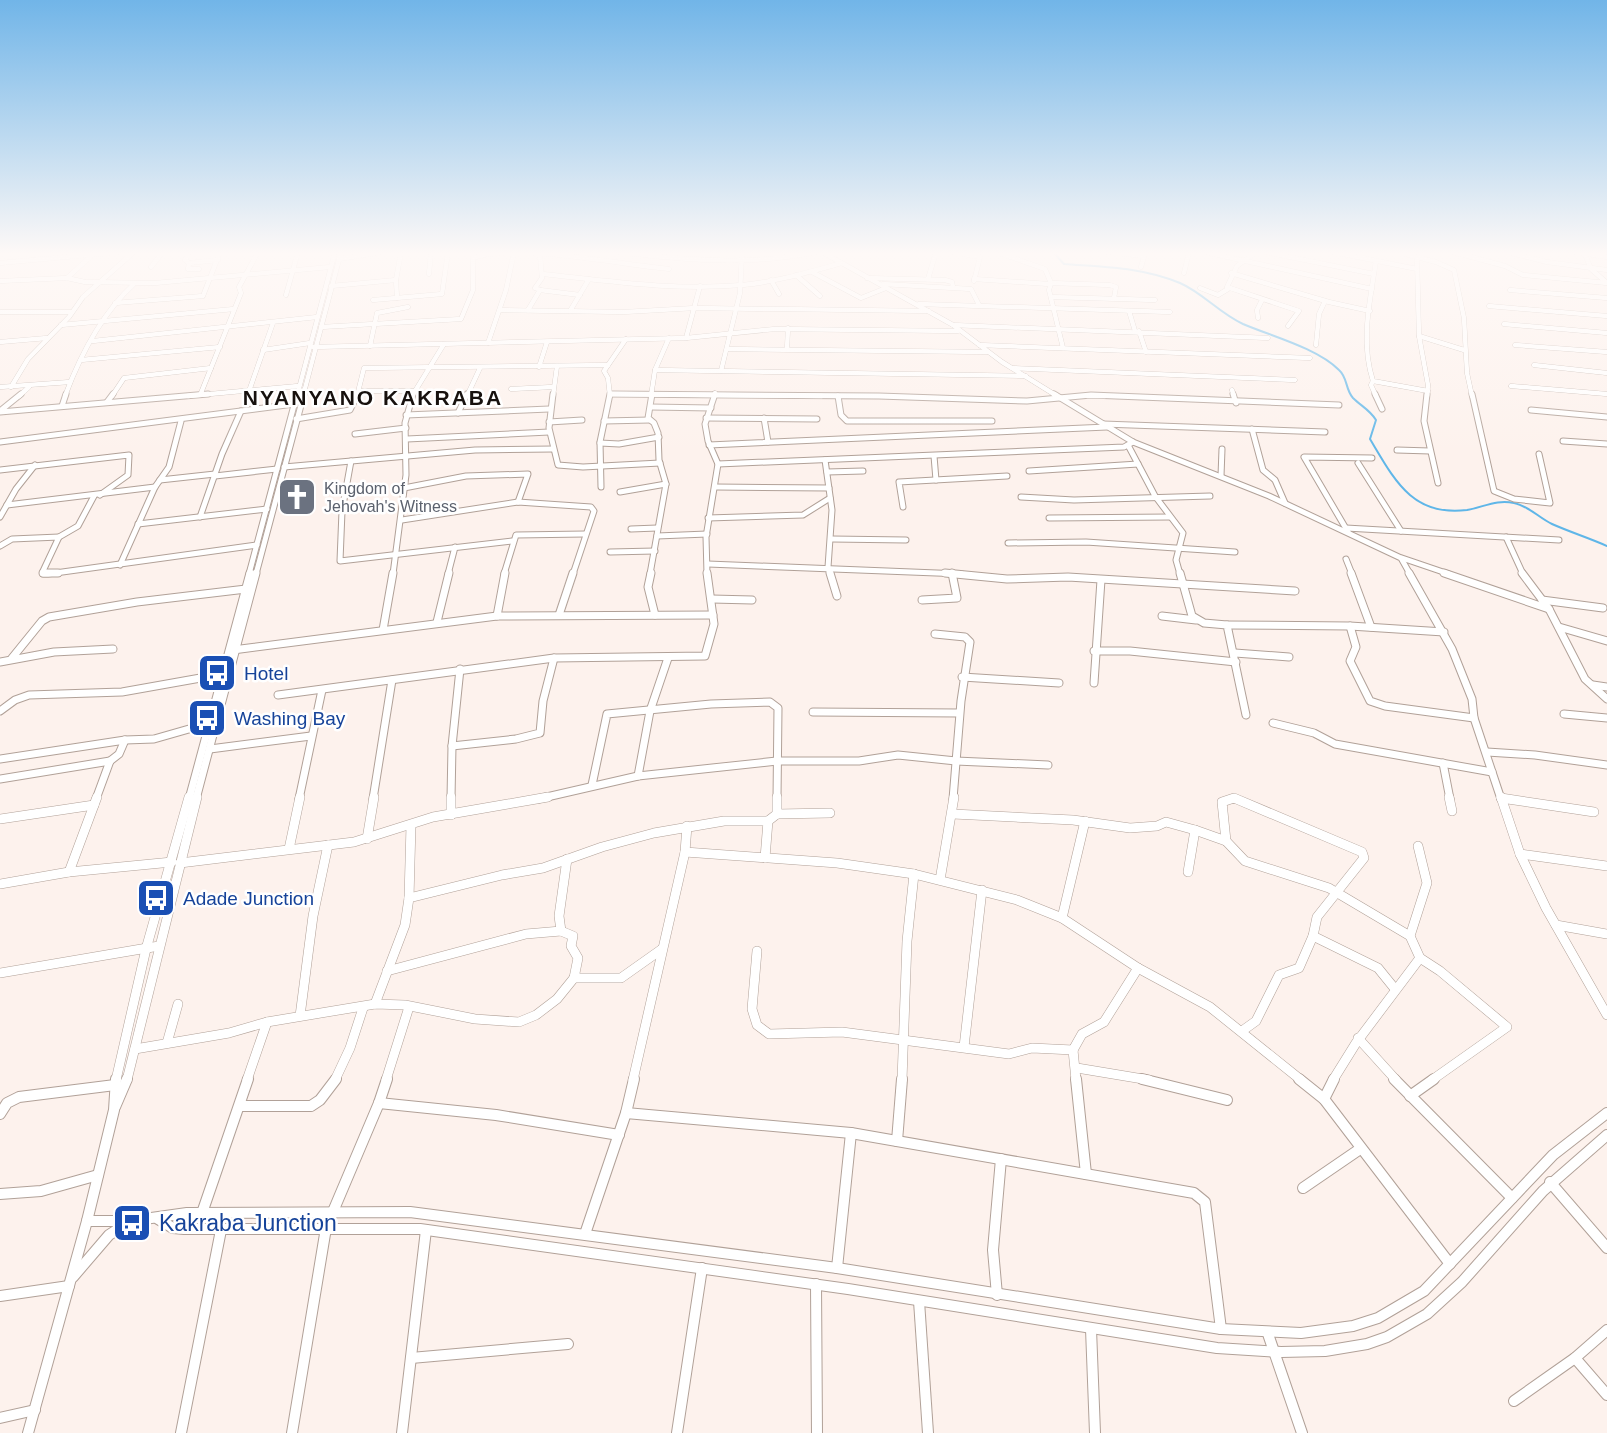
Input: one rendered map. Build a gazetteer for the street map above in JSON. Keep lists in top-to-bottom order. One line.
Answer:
{"districts":["NYANYANO KAKRABA"],"places":{"church":["Kingdom of Jehovah's Witness"],"bus stop":["Hotel","Washing Bay","Adade Junction","Kakraba Junction"]}}
